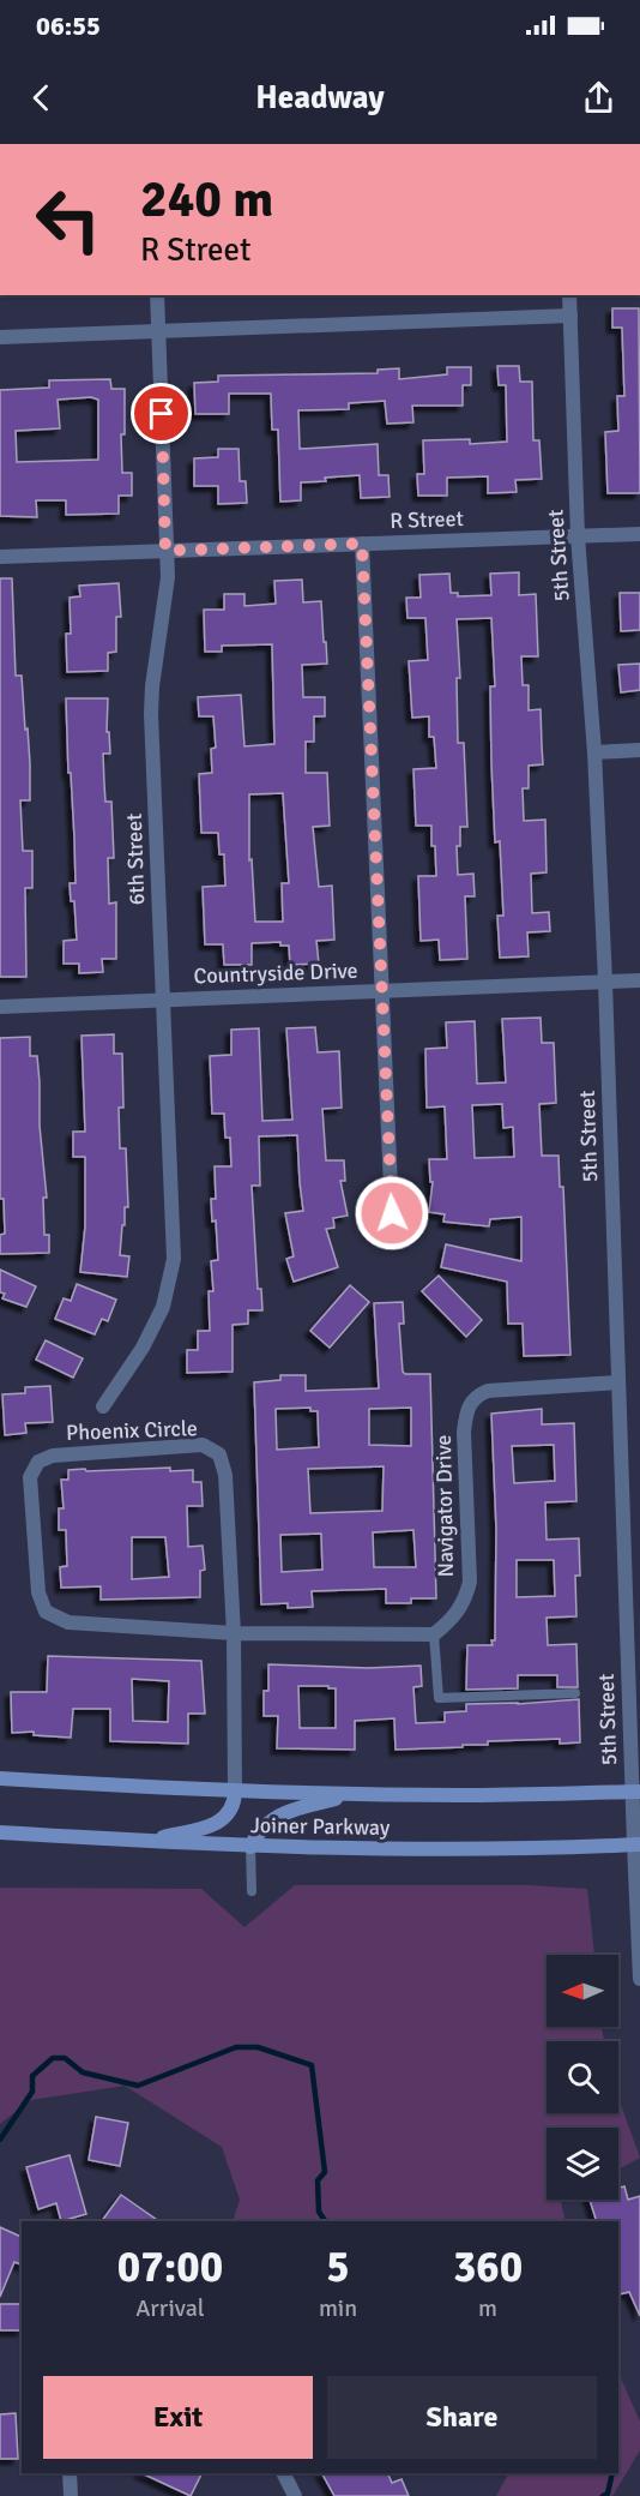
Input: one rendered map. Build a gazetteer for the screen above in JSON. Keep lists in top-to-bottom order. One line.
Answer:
{"streets":{"main road":["Joiner Parkway"],"street":["R Street","5th Street","6th Street","Countryside Drive","Phoenix Circle","Navigator Drive"]},"crossings":[["R Street","5th Street"],["R Street","6th Street"],["5th Street","Countryside Drive"],["5th Street","Navigator Drive"],["5th Street","Joiner Parkway"],["6th Street","Countryside Drive"]],"north":"left","page":{"status":"06:55","header":"Headway","turn":["240 m","R Street"],"eta":["07:00","Arrival","5","min","360","m"],"buttons":["Exit","Share"]}}
